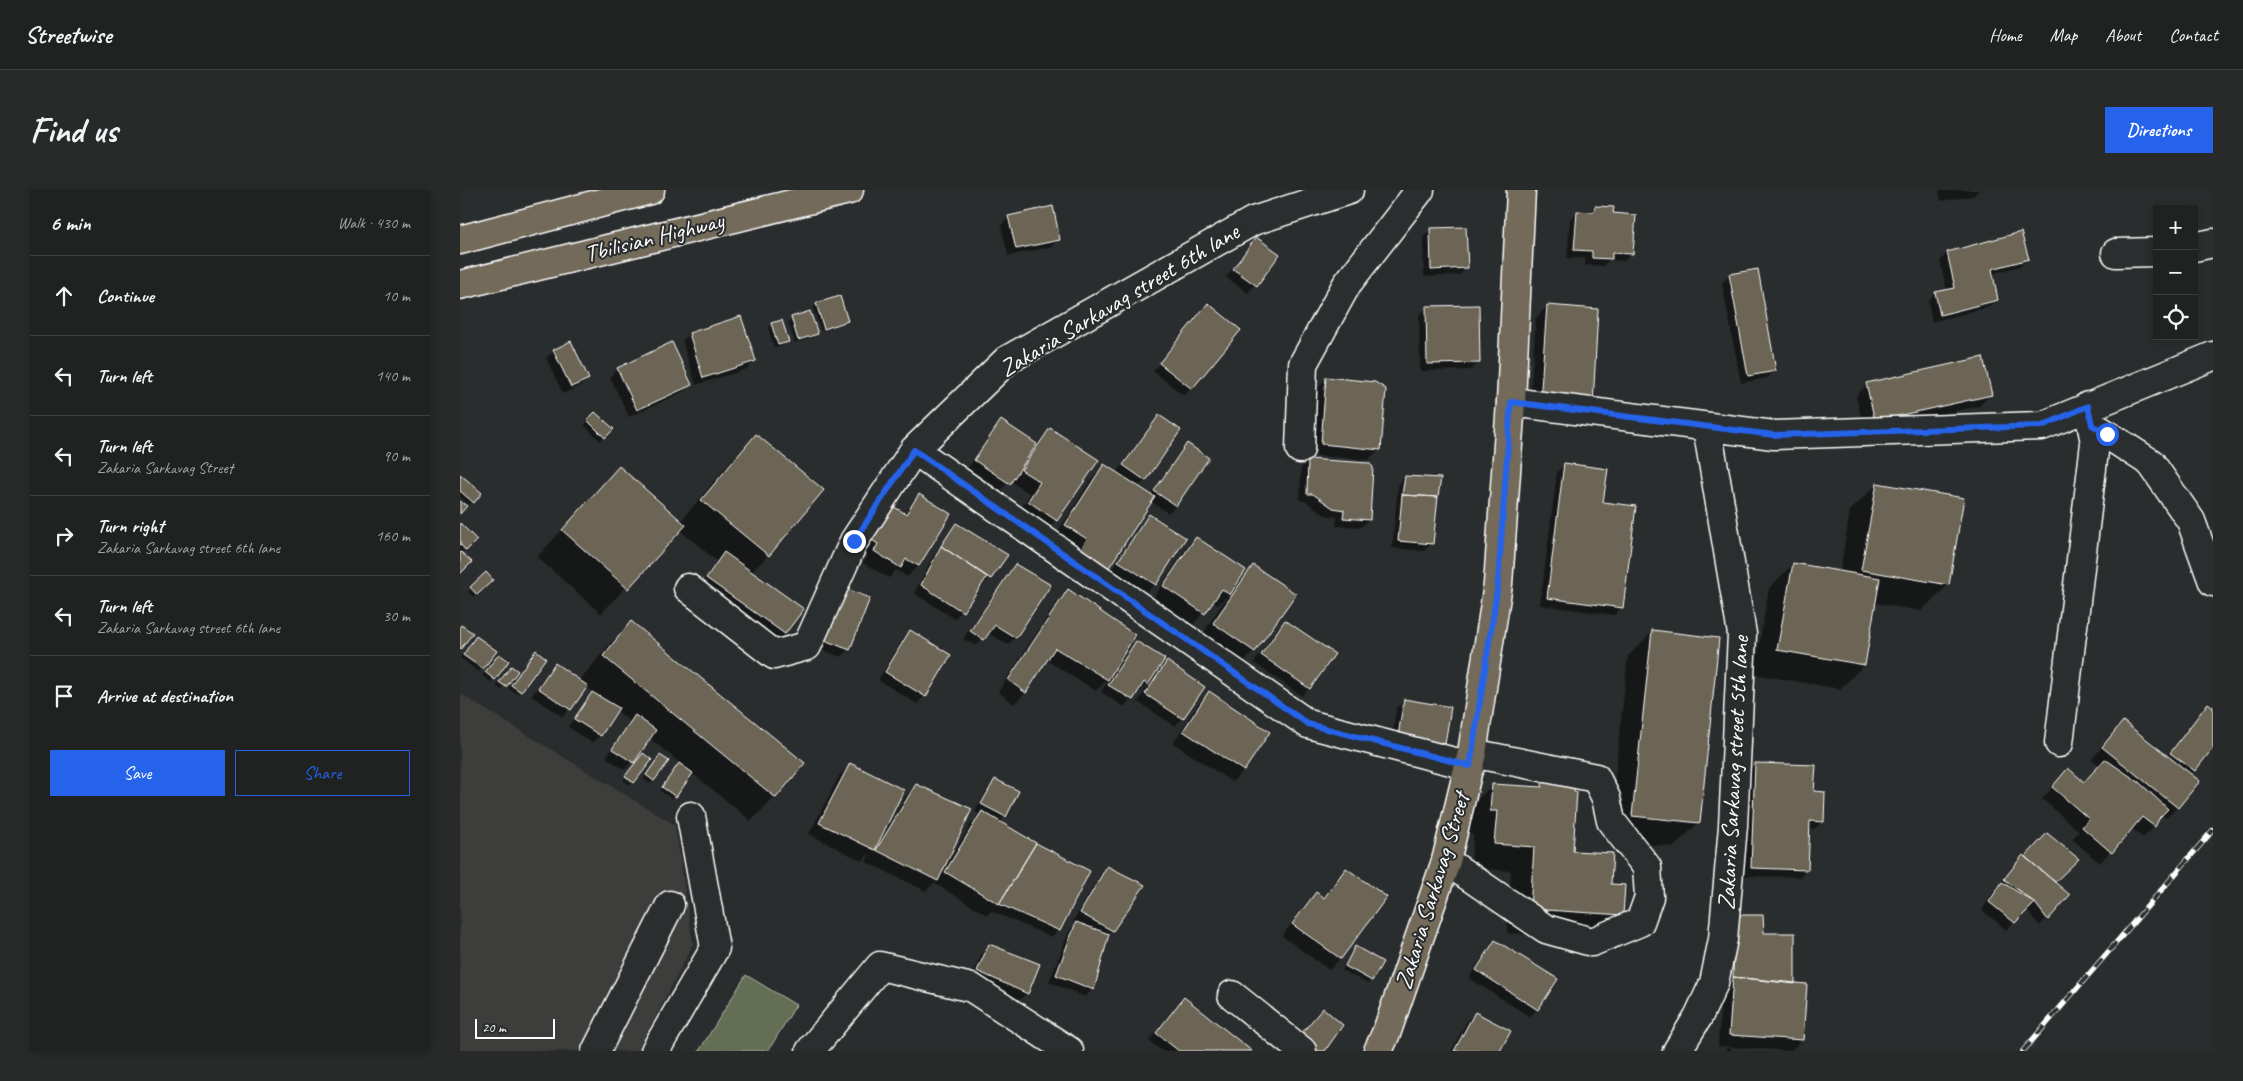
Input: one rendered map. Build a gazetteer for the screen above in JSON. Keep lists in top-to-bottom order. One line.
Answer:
{"streets":{"main road":["Tbilisian Highway","Zakaria Sarkavag Street"],"street":["Zakaria Sarkavag street 6th lane","Zakaria Sarkavag street 5th lane"]},"scale_bar":"20 m","page":{"header":"Streetwise","nav":["Home","Map","About","Contact"],"buttons":["Directions",["Save","Share"]],"title":"Find us","heading":["6 min","Walk · 430 m"],"map_buttons":["+","−"],"list":[["Continue","10 m"],["Turn left","140 m"],["Turn left","Zakaria Sarkavag Street","90 m"],["Turn right","Zakaria Sarkavag street 6th lane","160 m"],["Turn left","Zakaria Sarkavag street 6th lane","30 m"],"Arrive at destination"],"scale":"20 m"}}
